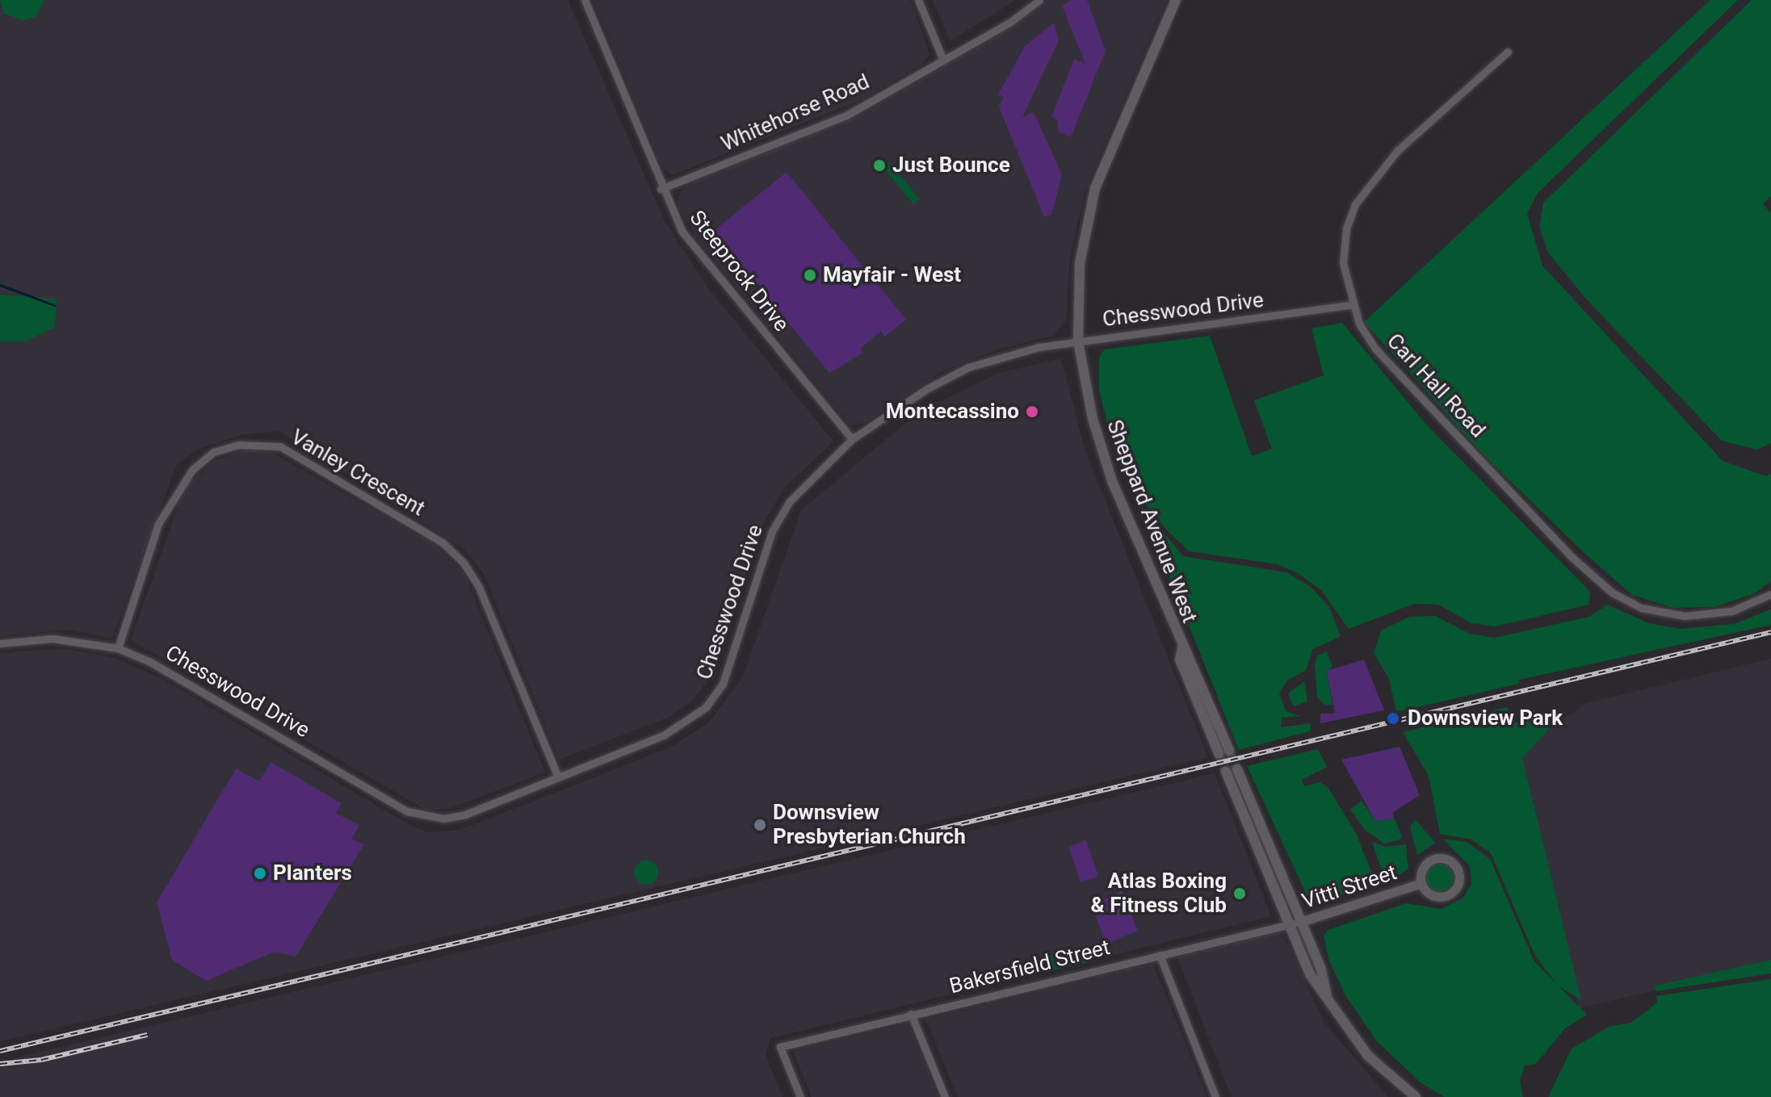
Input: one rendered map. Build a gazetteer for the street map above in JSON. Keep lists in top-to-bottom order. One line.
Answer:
{"streets":{"main road":["Sheppard Avenue West"],"street":["Whitehorse Road","Steeprock Drive","Chesswood Drive","Carl Hall Road","Vanley Crescent","Vitti Street","Bakersfield Street"]},"crossings":[["Whitehorse Road","Steeprock Drive"],["Steeprock Drive","Chesswood Drive"],["Chesswood Drive","Carl Hall Road"],["Chesswood Drive","Vanley Crescent"],["Chesswood Drive","Sheppard Avenue West"],["Vitti Street","Bakersfield Street"]],"places":["Just Bounce","Mayfair - West","Montecassino","Downsview Park","Downsview Presbyterian Church","Planters","Atlas Boxing & Fitness Club"]}
